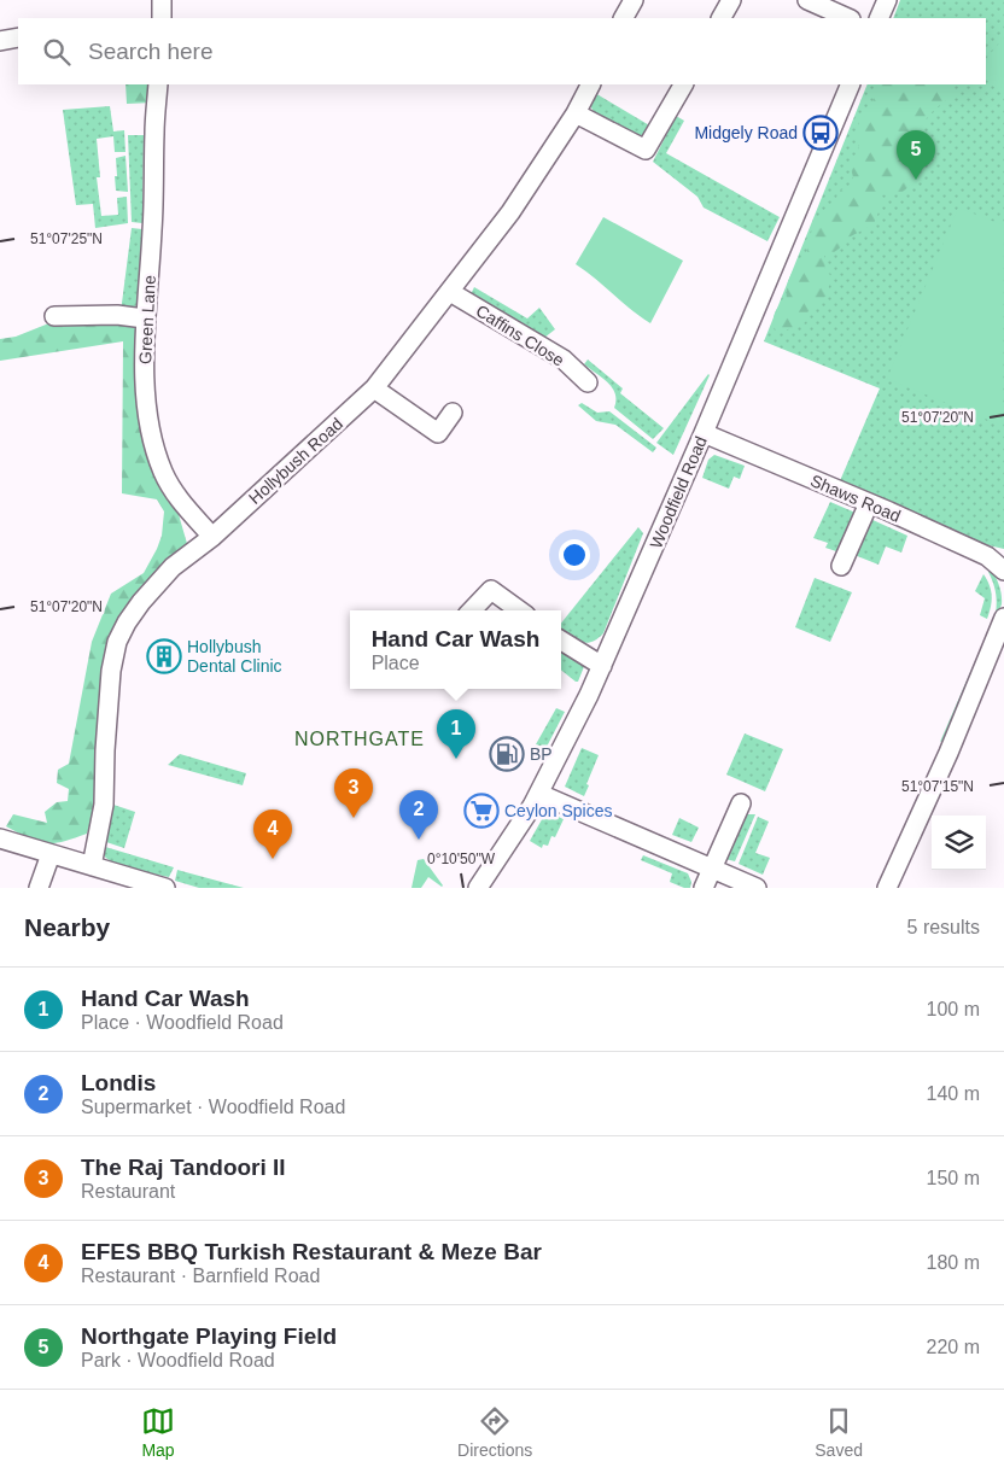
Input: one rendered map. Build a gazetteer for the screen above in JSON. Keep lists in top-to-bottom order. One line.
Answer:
{"streets":{"street":["Green Lane","Caffins Close","Hollybush Road","Woodfield Road","Shaws Road"]},"crossings":[["Green Lane","Hollybush Road"],["Caffins Close","Hollybush Road"],["Woodfield Road","Shaws Road"]],"districts":["NORTHGATE"],"places":{"bus stop":["Midgely Road"],"building":["Hollybush Dental Clinic"],"fuel station":["BP"],"supermarket":["Ceylon Spices"]},"page":{"search":"Search here","pins":["5","1","3","2","4"],"popup":["Hand Car Wash","Place"],"heading":["Nearby","5 results"],"list":[{"mark":"1","name":"Hand Car Wash","note":"Place · Woodfield Road","value":"100 m"},{"mark":"2","name":"Londis","note":"Supermarket · Woodfield Road","value":"140 m"},{"mark":"3","name":"The Raj Tandoori II","note":"Restaurant","value":"150 m"},{"mark":"4","name":"EFES BBQ Turkish Restaurant & Meze Bar","note":"Restaurant · Barnfield Road","value":"180 m"},{"mark":"5","name":"Northgate Playing Field","note":"Park · Woodfield Road","value":"220 m"}],"nav":["Map","Directions","Saved"]},"coordinates":["51°07'25\"N","51°07'20\"N","51°07'15\"N","0°10'50\"W"]}
